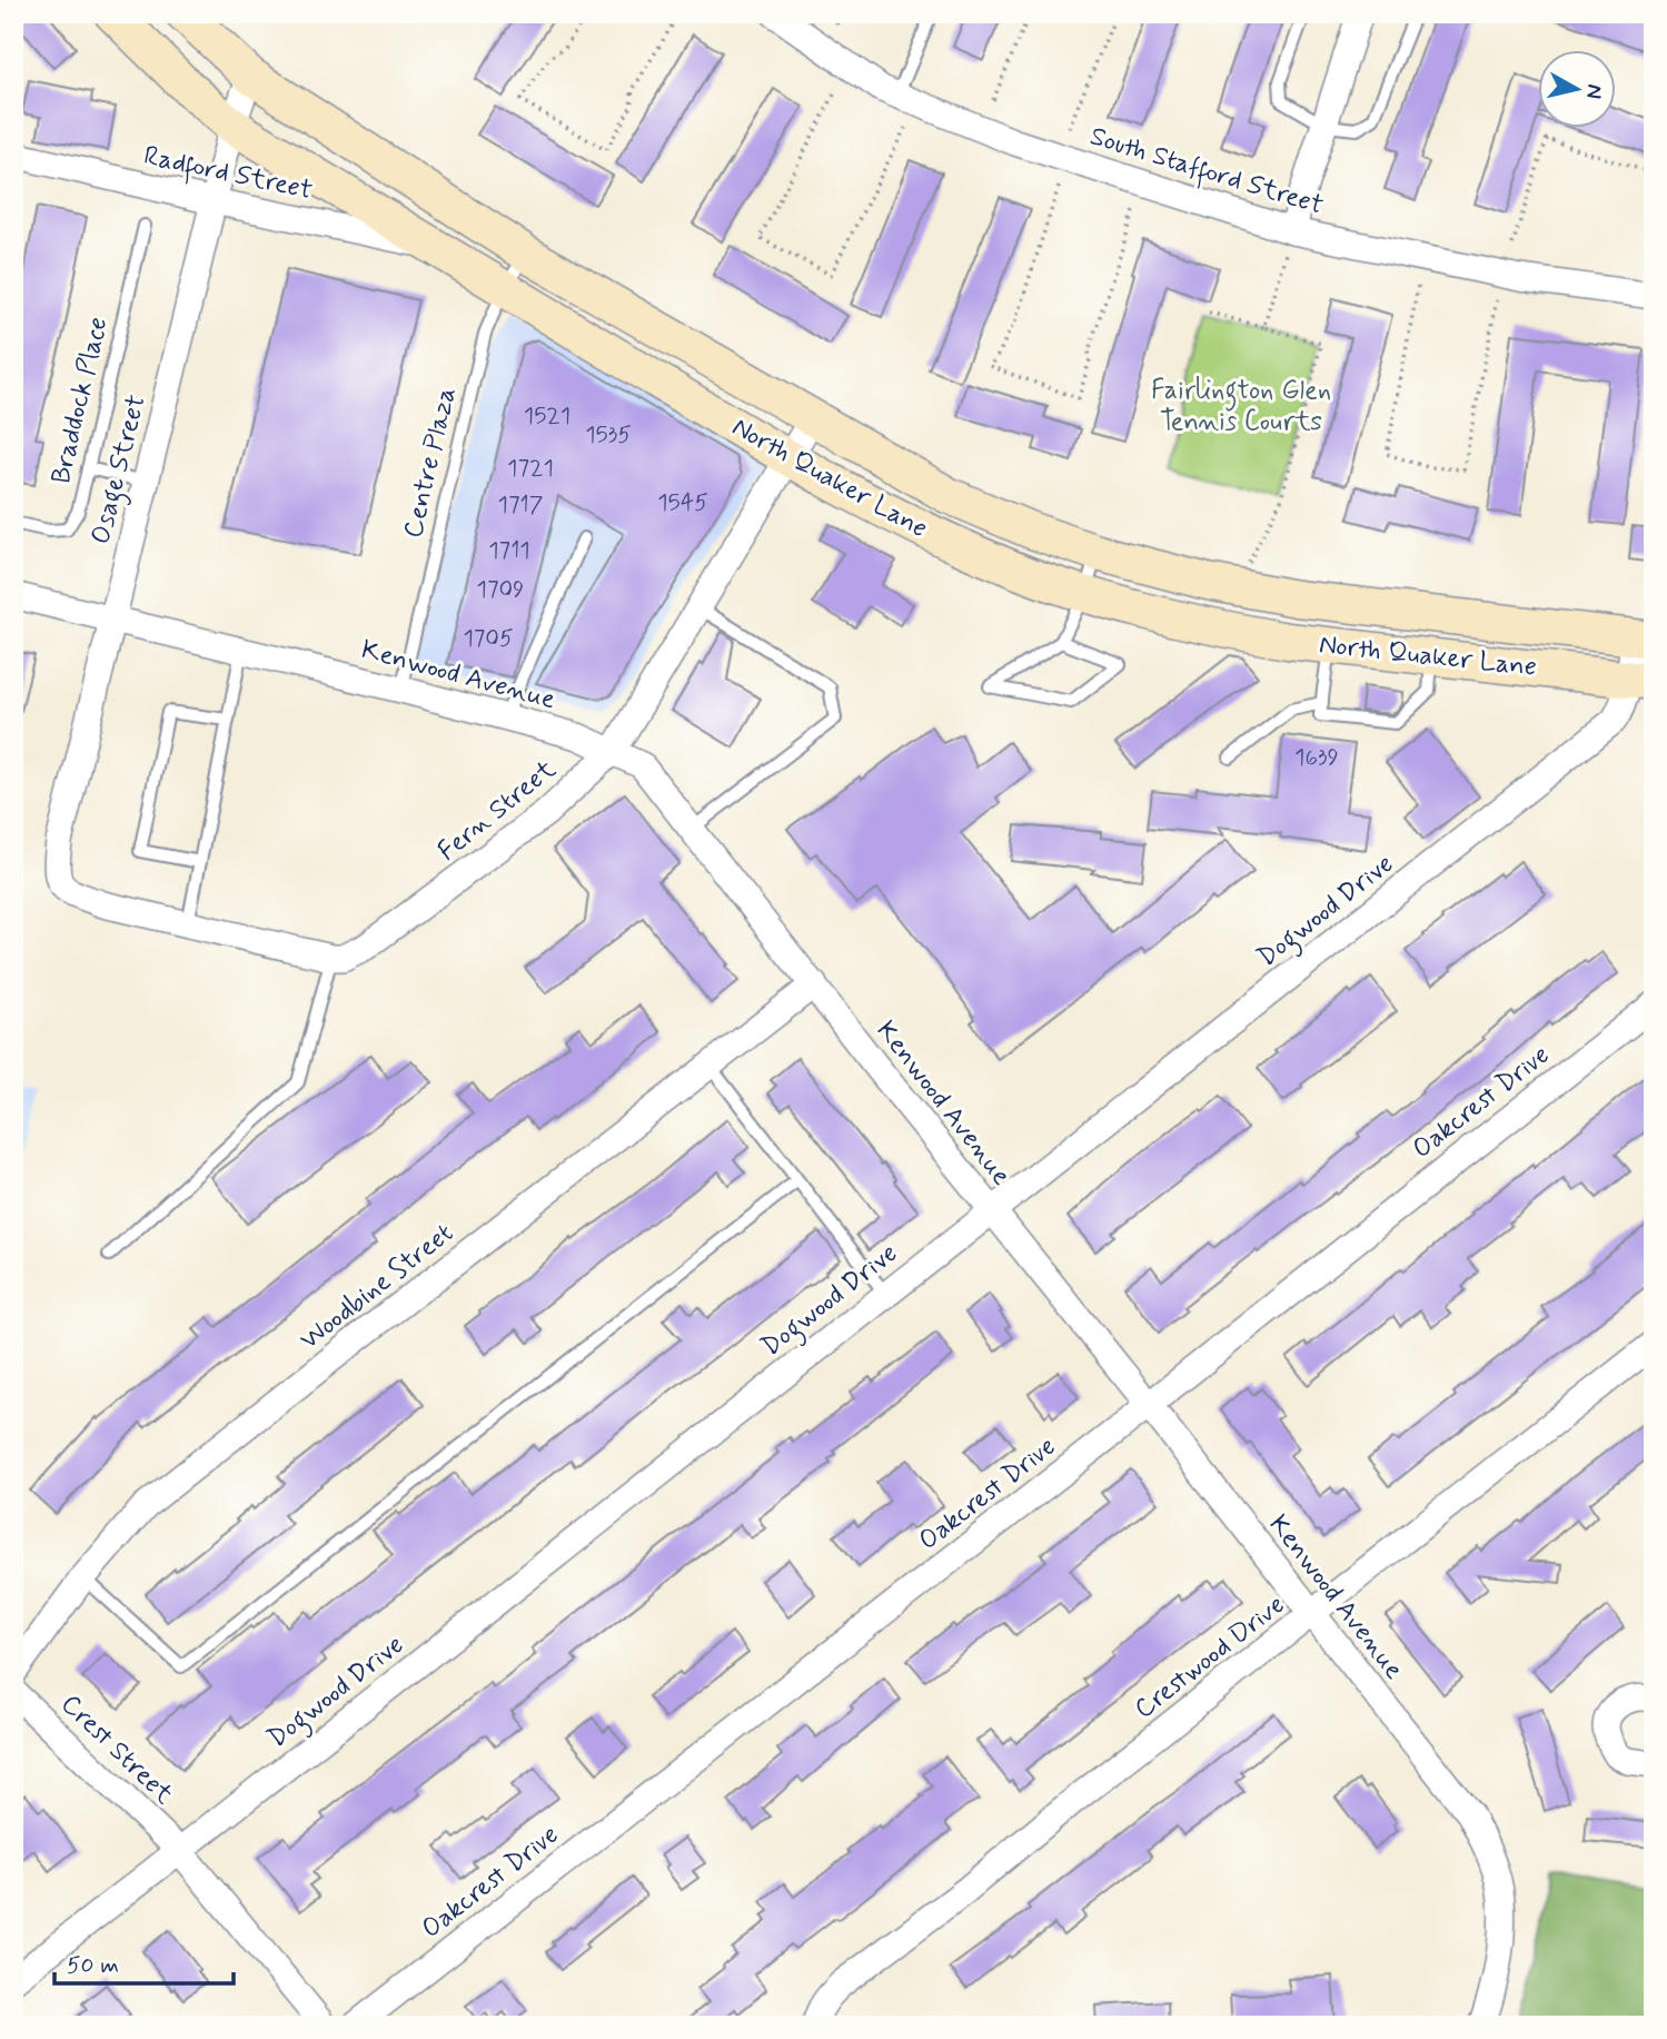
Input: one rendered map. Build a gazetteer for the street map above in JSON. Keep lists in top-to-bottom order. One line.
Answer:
{"streets":{"main road":["North Quaker Lane"],"street":["South Stafford Street","Radford Street","Osage Street","Kenwood Avenue","Fern Street","Dogwood Drive","Oakcrest Drive","Woodbine Street","Crestwood Drive","Crest Street"],"lane":["Braddock Place","Centre Plaza"]},"crossings":[["Radford Street","Osage Street"],["Radford Street","North Quaker Lane"],["Centre Plaza","North Quaker Lane"],["Centre Plaza","Kenwood Avenue"],["Osage Street","North Quaker Lane"],["Osage Street","Kenwood Avenue"],["North Quaker Lane","Fern Street"],["North Quaker Lane","Dogwood Drive"],["Kenwood Avenue","Fern Street"],["Kenwood Avenue","Dogwood Drive"],["Kenwood Avenue","Oakcrest Drive"],["Kenwood Avenue","Woodbine Street"],["Kenwood Avenue","Crestwood Drive"],["Dogwood Drive","Crest Street"]],"parks":["Fairlington Glen Tennis Courts"],"house_numbers":["1521","1535","1721","1545","1717","1711","1709","1705","1639"],"scale_bar":"50 m","north":"right"}
